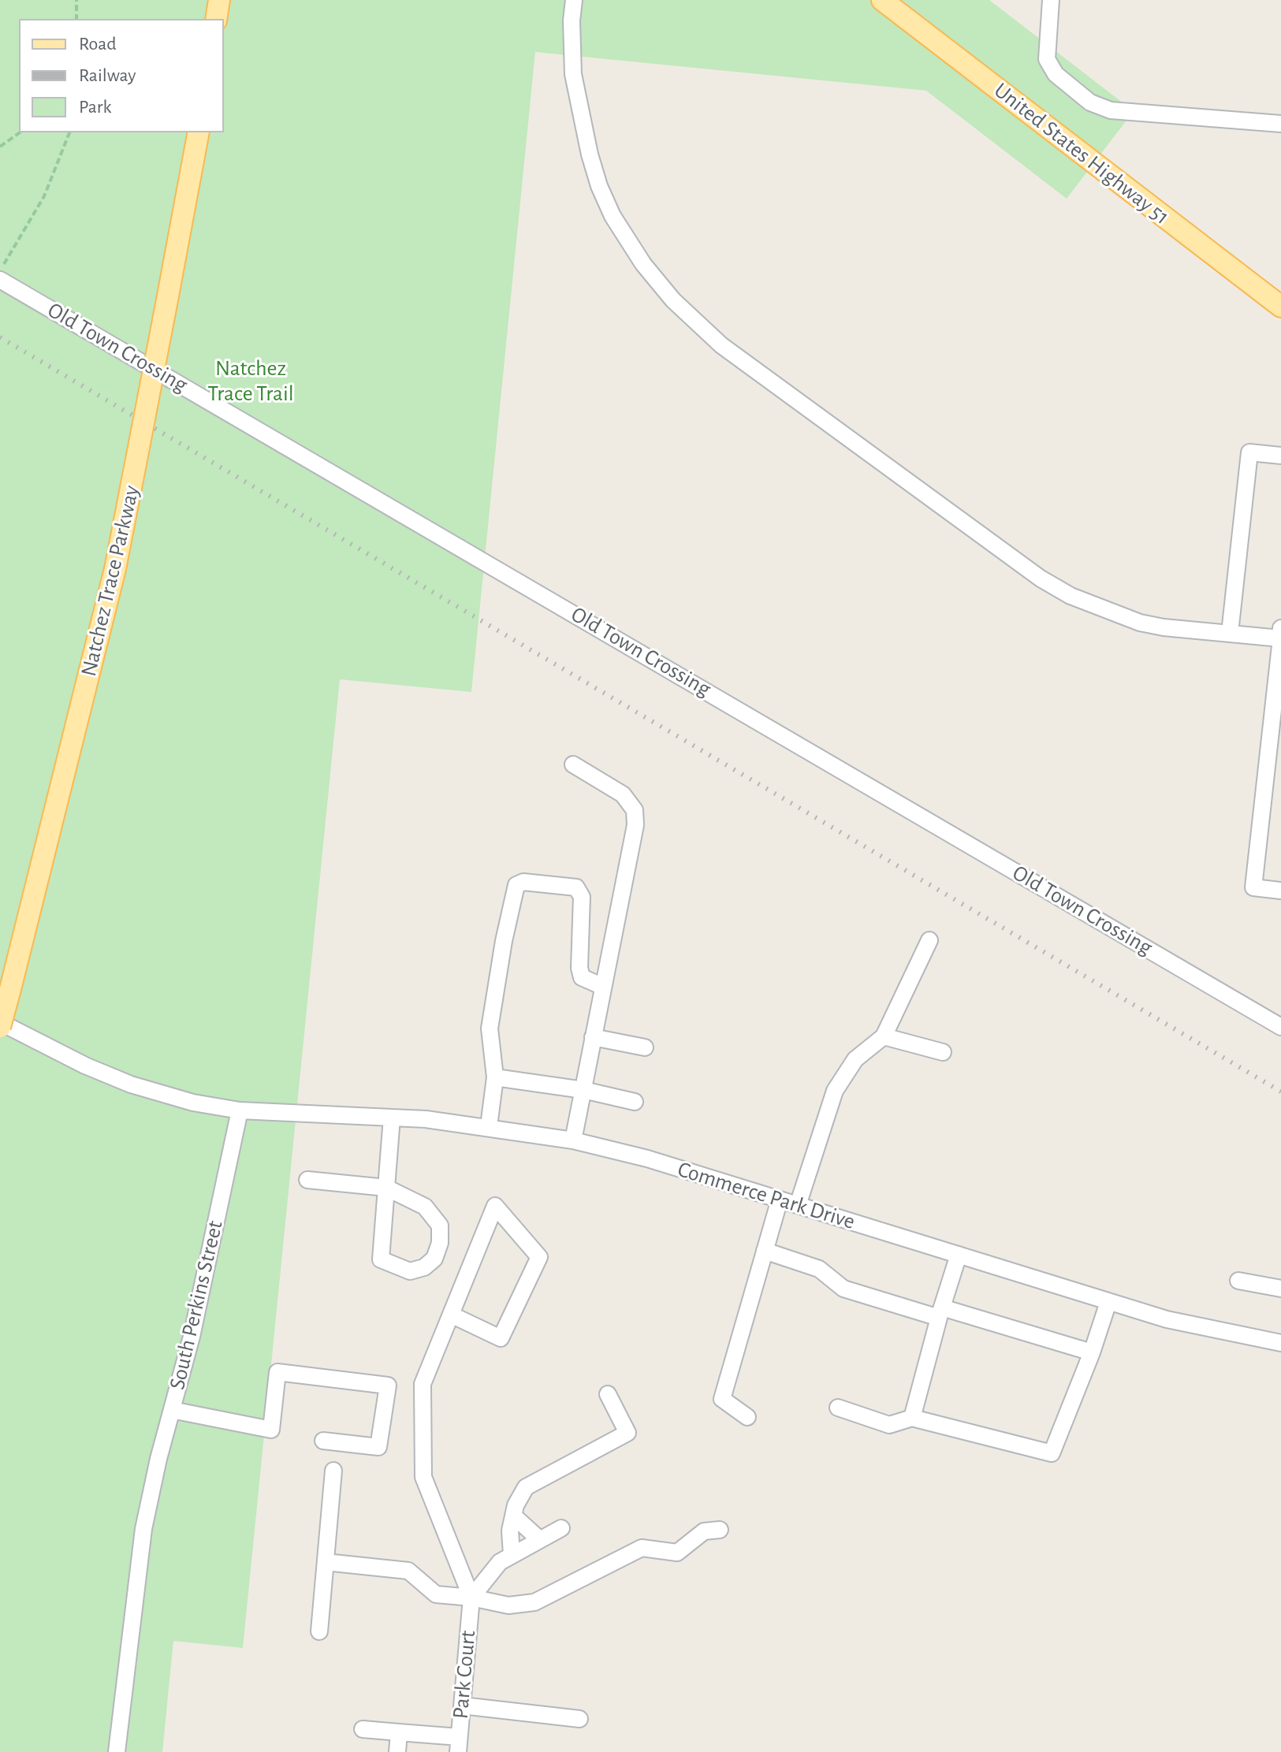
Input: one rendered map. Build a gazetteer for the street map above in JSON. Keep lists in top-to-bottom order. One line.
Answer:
{"streets":{"main road":["United States Highway 51","Natchez Trace Parkway"],"street":["Old Town Crossing","Commerce Park Drive","South Perkins Street","Park Court"]},"crossings":[["Commerce Park Drive","South Perkins Street"]],"parks":["Natchez Trace Trail"],"legend":["Road","Railway","Park"]}
